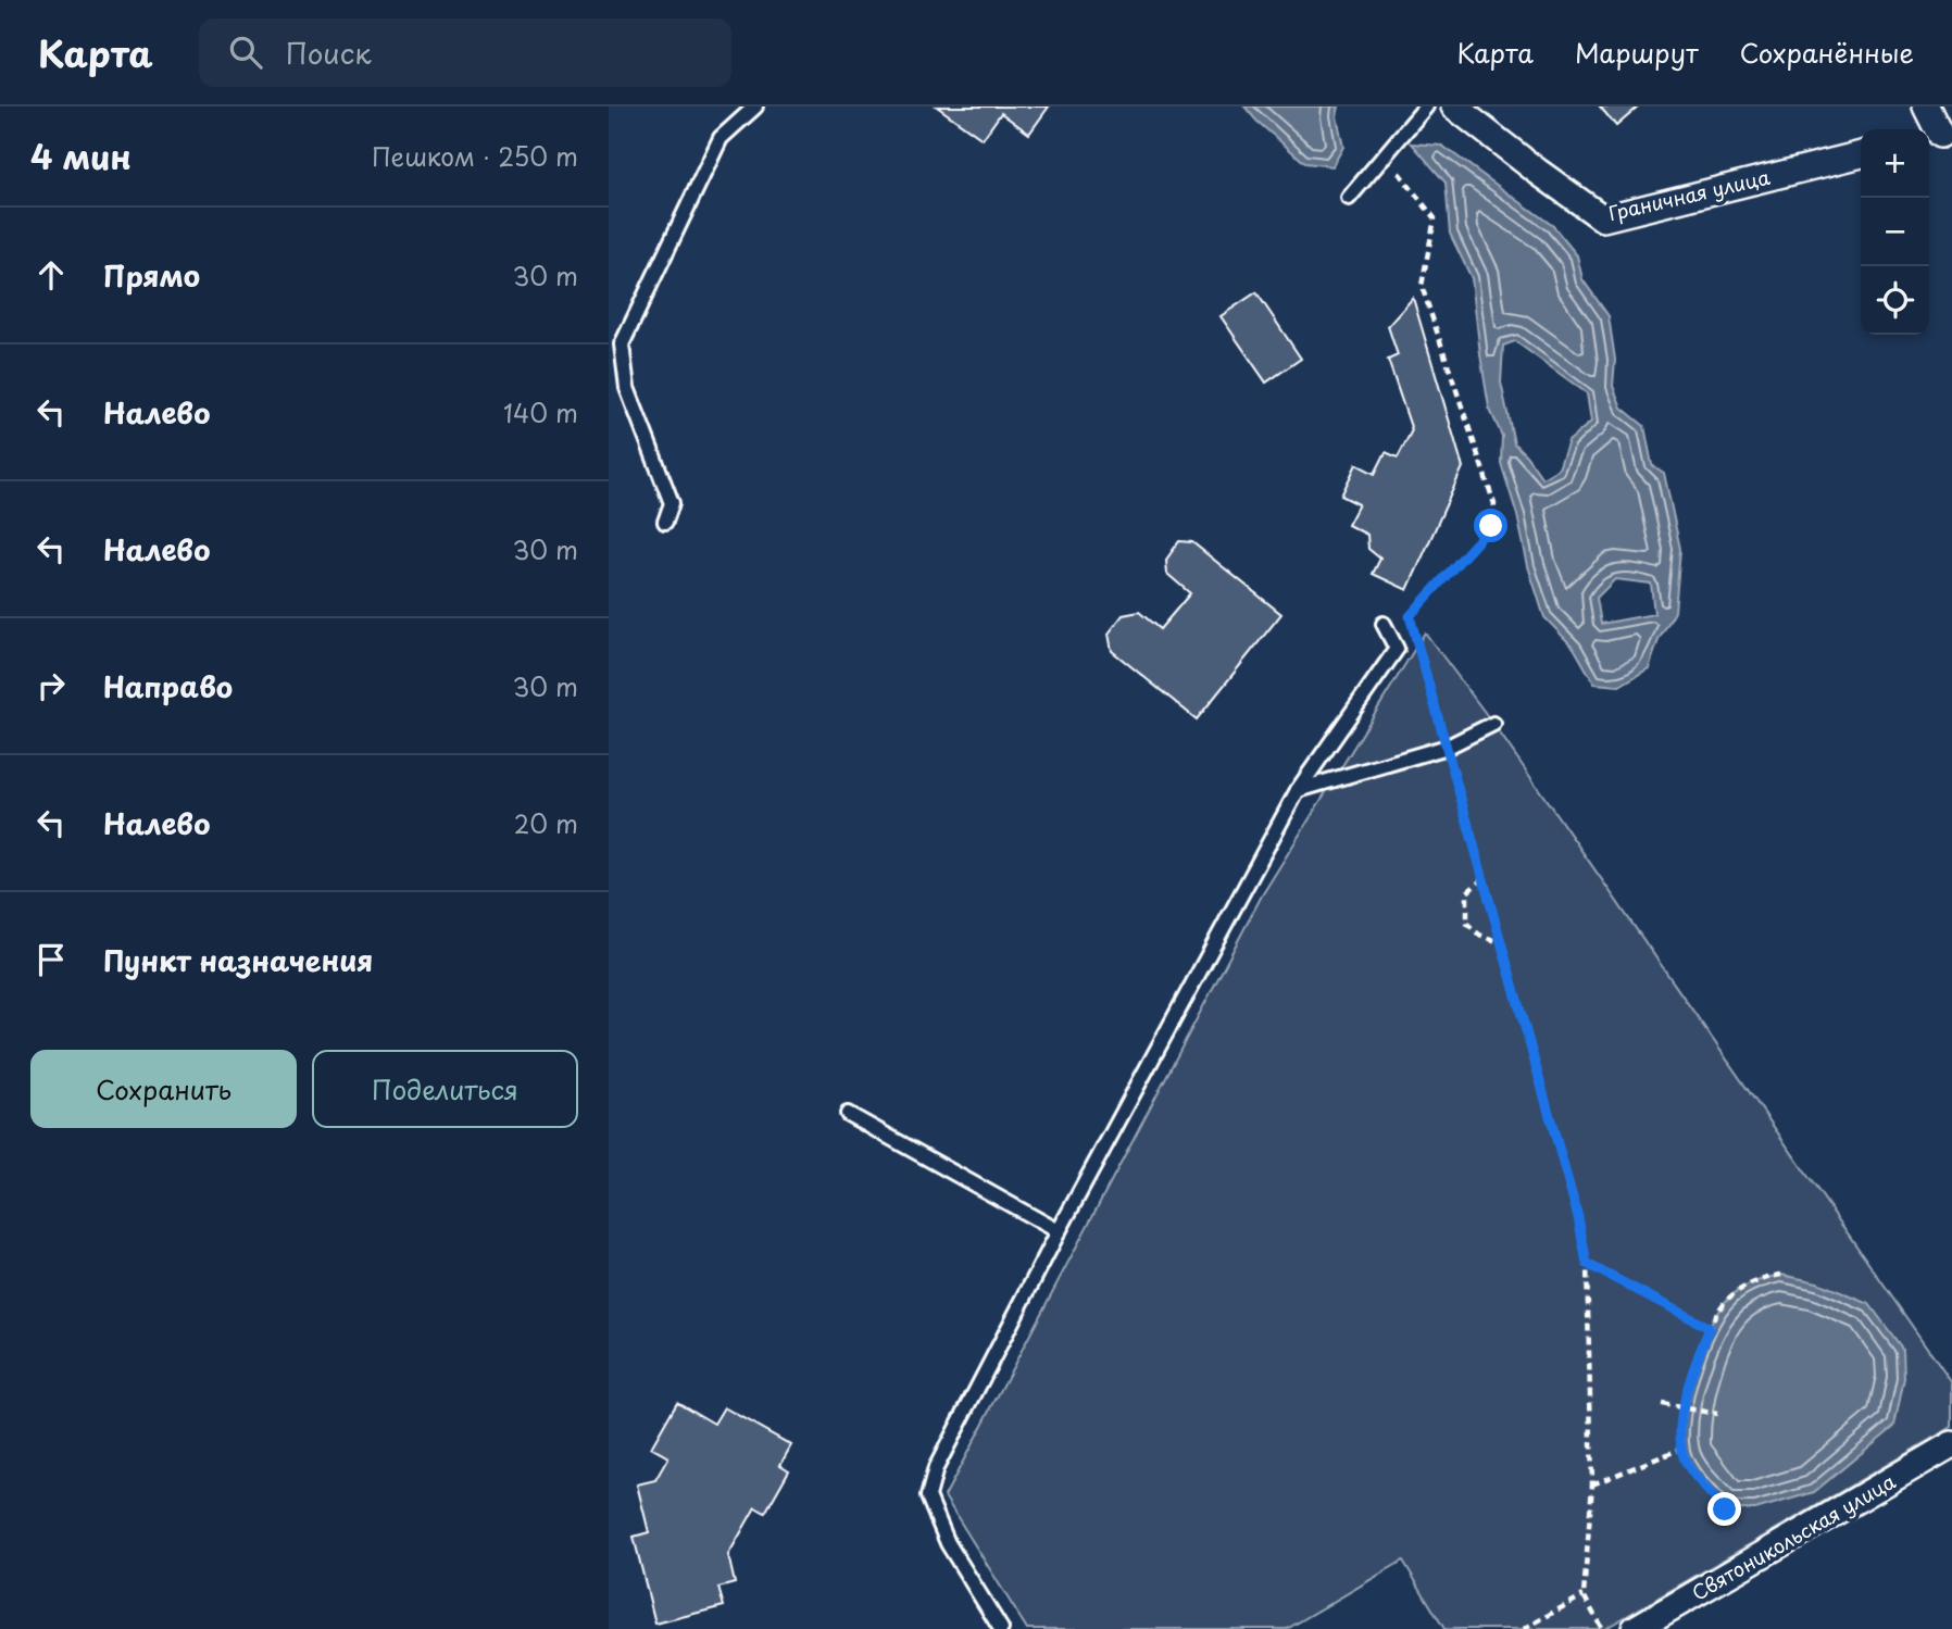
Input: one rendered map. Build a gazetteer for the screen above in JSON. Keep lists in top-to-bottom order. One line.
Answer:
{"streets":{"street":["Граничная улица","Святоникольская улица"]},"page":{"header":"Карта","search":"Поиск","nav":["Карта","Маршрут","Сохранённые"],"heading":["4 мин","Пешком · 250 m"],"map_buttons":["+","−"],"list":[["Прямо","30 m"],["Налево","140 m"],["Налево","30 m"],["Направо","30 m"],["Налево","20 m"],"Пункт назначения"],"buttons":["Сохранить","Поделиться"]}}
